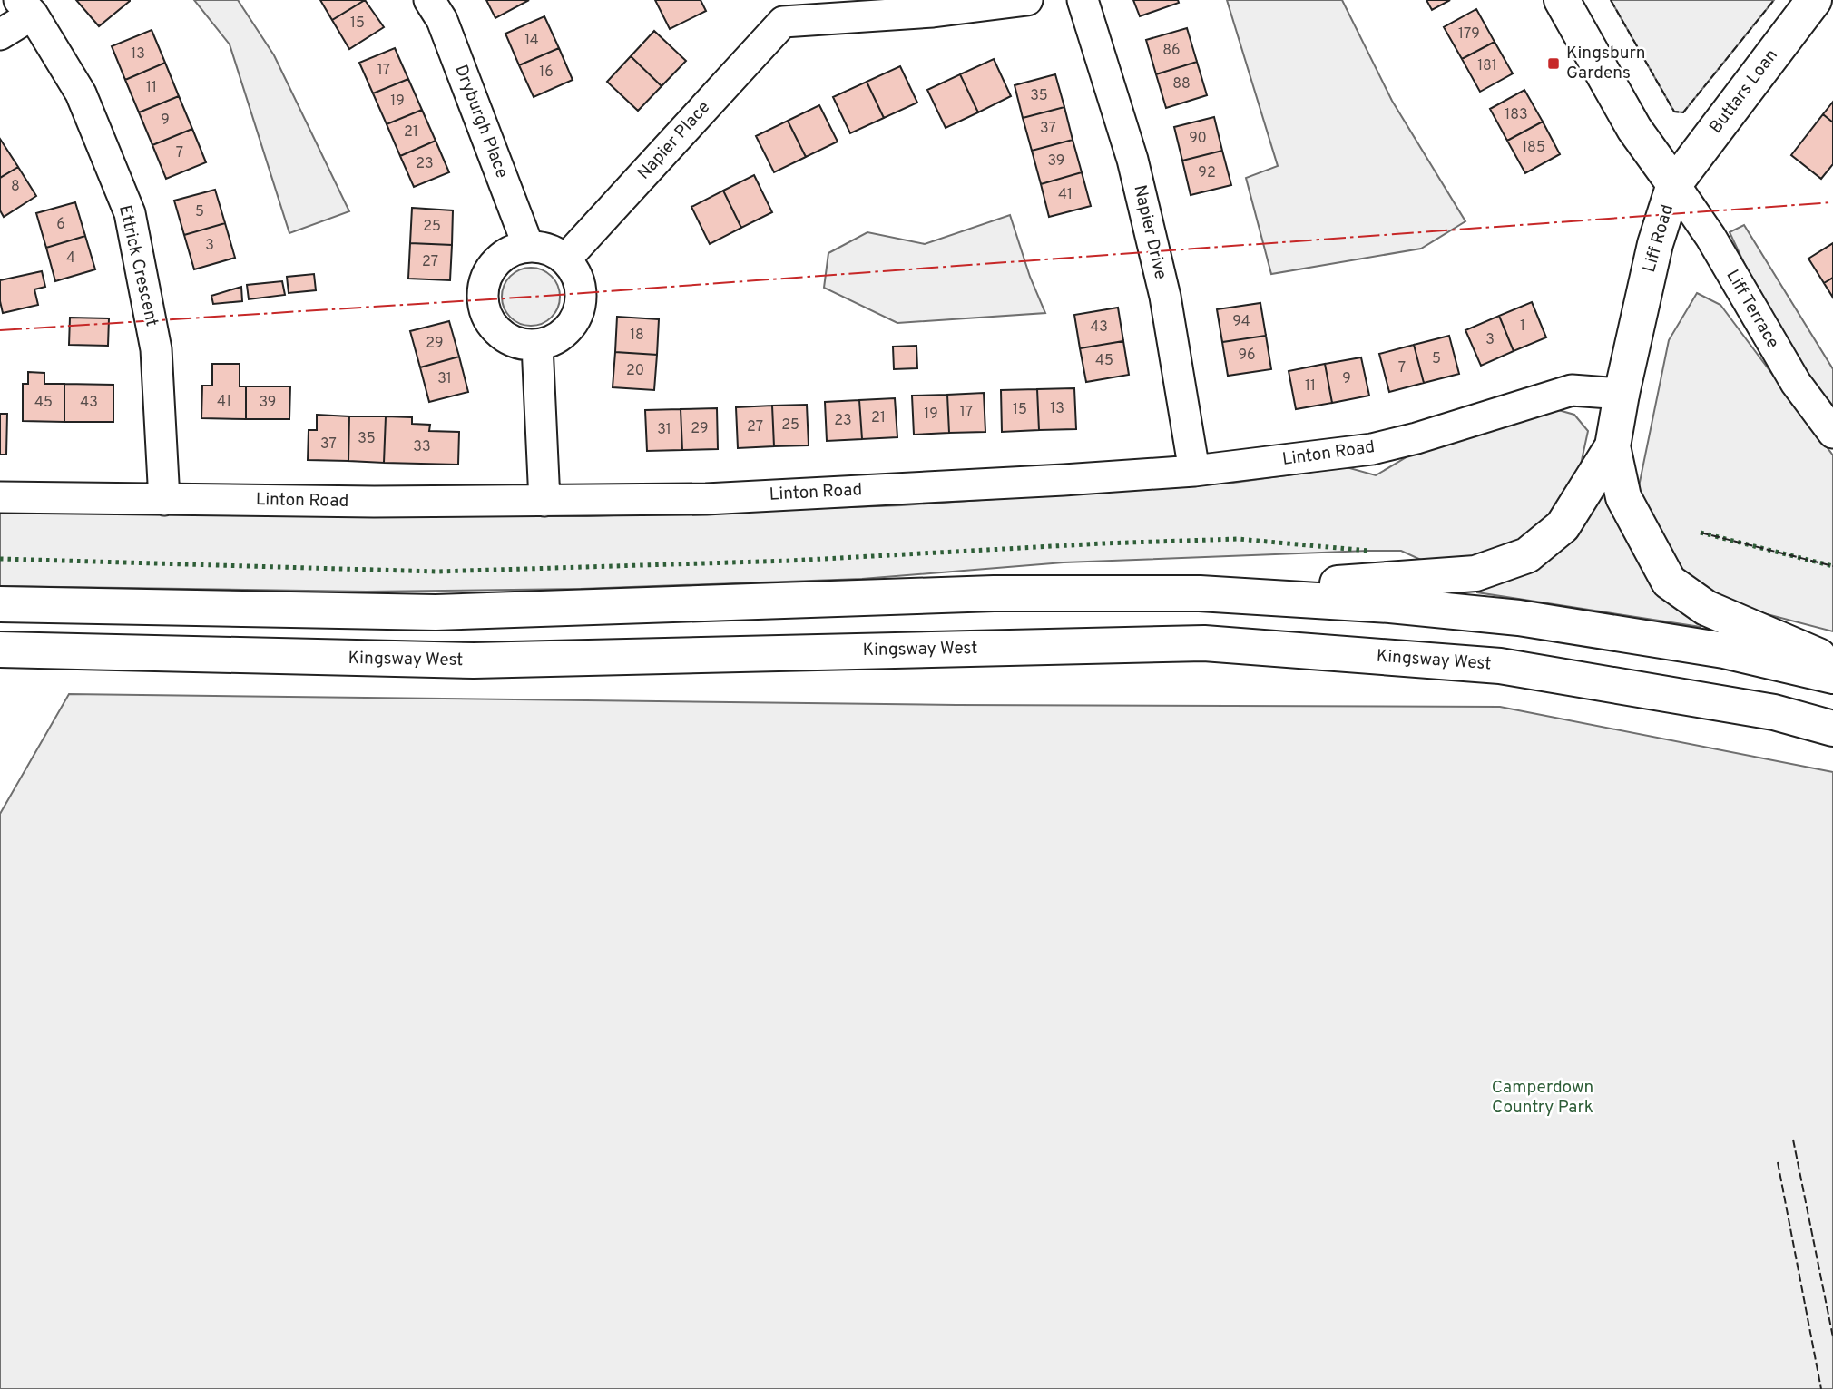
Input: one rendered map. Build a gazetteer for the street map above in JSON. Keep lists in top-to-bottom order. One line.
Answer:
{"streets":{"main road":["Buttars Loan","Liff Road","Kingsway West"],"street":["Dryburgh Place","Napier Place","Napier Drive","Ettrick Crescent","Liff Terrace","Linton Road"]},"crossings":[["Buttars Loan","Liff Road"],["Buttars Loan","Liff Terrace"],["Dryburgh Place","Napier Place"],["Napier Drive","Linton Road"],["Liff Road","Liff Terrace"],["Liff Road","Linton Road"],["Ettrick Crescent","Linton Road"]],"parks":["Camperdown Country Park"],"places":{"transit":["Kingsburn Gardens"]},"house_numbers":["15","179","14","86","13","181","17","16","88","11","35","19","183","9","37","21","90","185","7","39","23","92","8","41","5","6","25","3","4","27","94","1","43","18","3","29","96","5","45","7","20","31","9","11","41","45","43","39","13","15","17","19","21","23","25","27","29","31","35","37","33"]}
